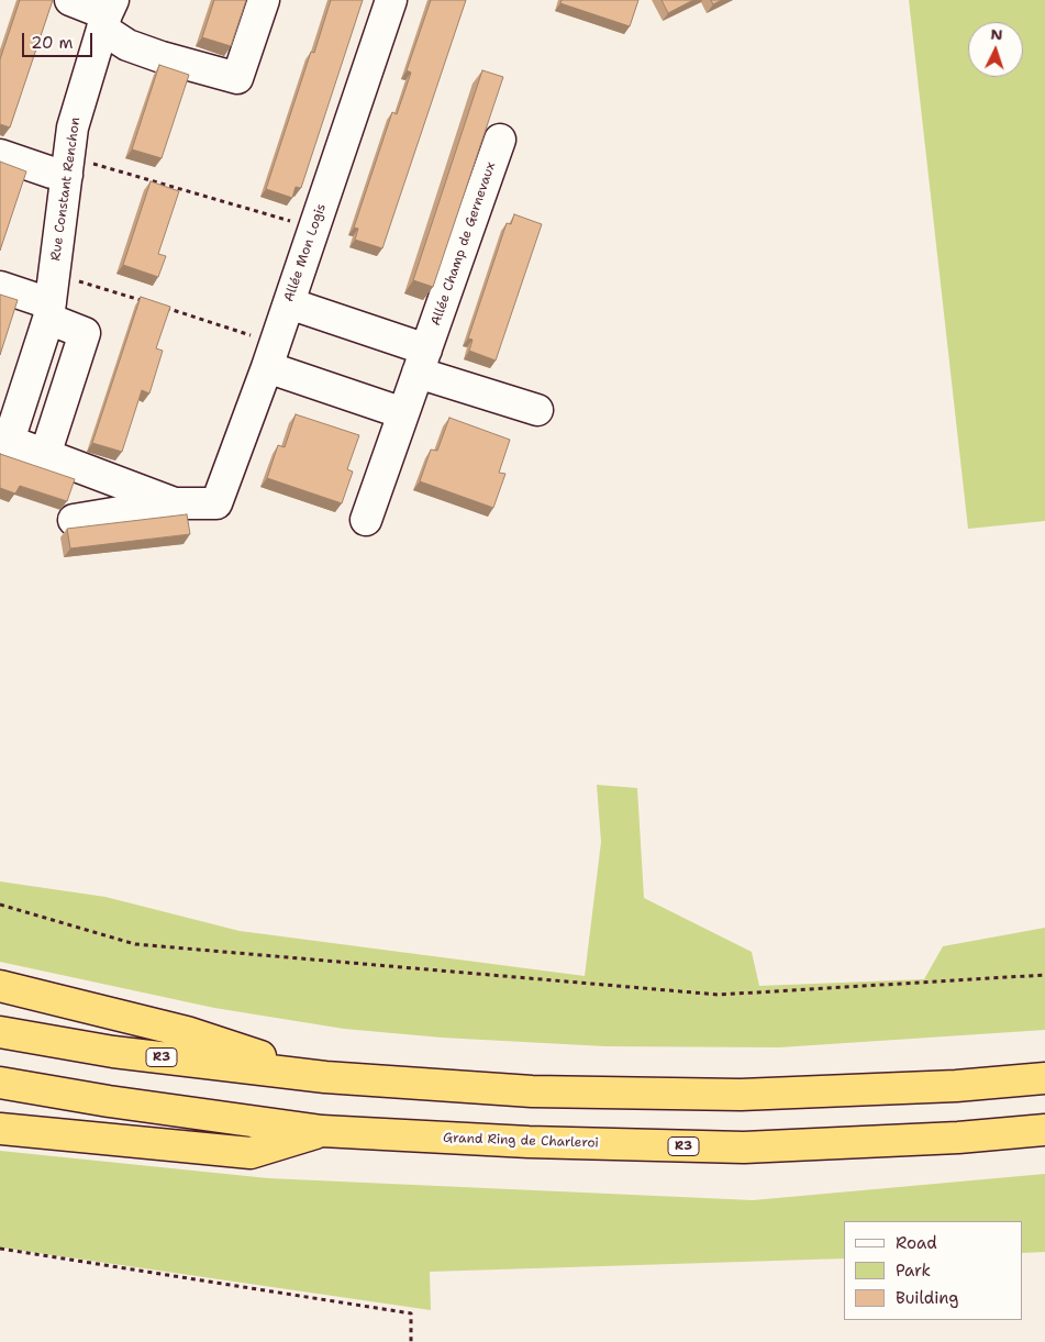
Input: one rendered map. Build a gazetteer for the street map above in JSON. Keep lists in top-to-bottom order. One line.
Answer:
{"streets":{"highway":["R3","Grand Ring de Charleroi"],"street":["Rue Constant Renchon","Allée Champ de Gernevaux","Allée Mon Logis"]},"legend":["Road","Park","Building"],"scale_bar":"20 m","north":"top"}
